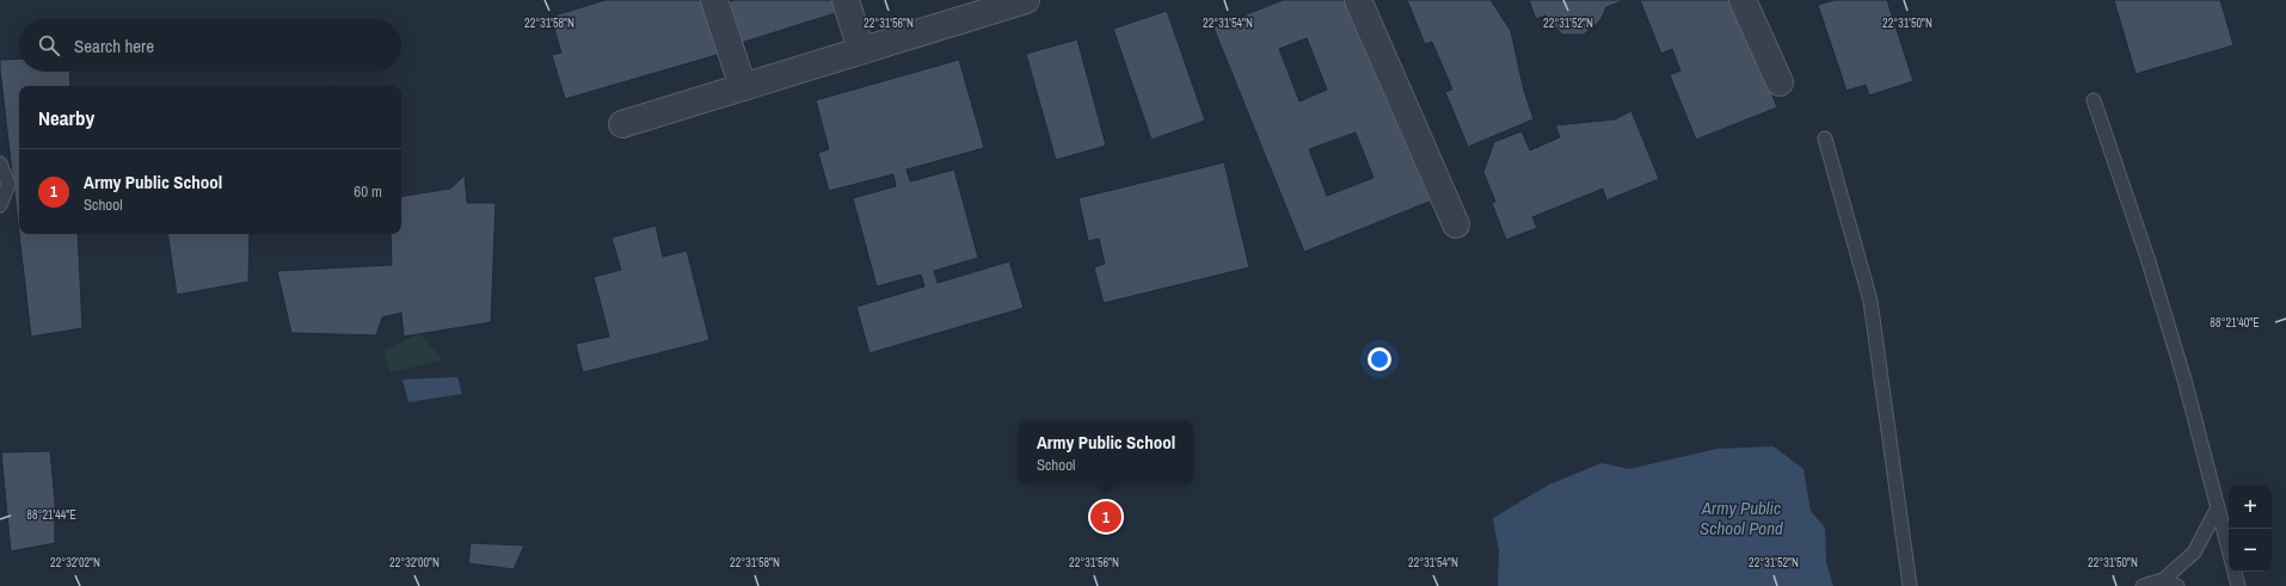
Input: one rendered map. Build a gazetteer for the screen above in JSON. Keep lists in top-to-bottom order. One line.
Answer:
{"water":["Army Public School Pond"],"page":{"search":"Search here","heading":"Nearby","list":[{"mark":"1","name":"Army Public School","note":"School","value":"60 m"}],"popup":["Army Public School","School"],"map_buttons":["+","−"],"pins":"1"},"coordinates":["22°31'54\"N","22°31'50\"N","22°31'58\"N","22°31'56\"N","22°31'52\"N","88°21'40\"E","88°21'44\"E","22°32'02\"N","22°32'00\"N"]}
